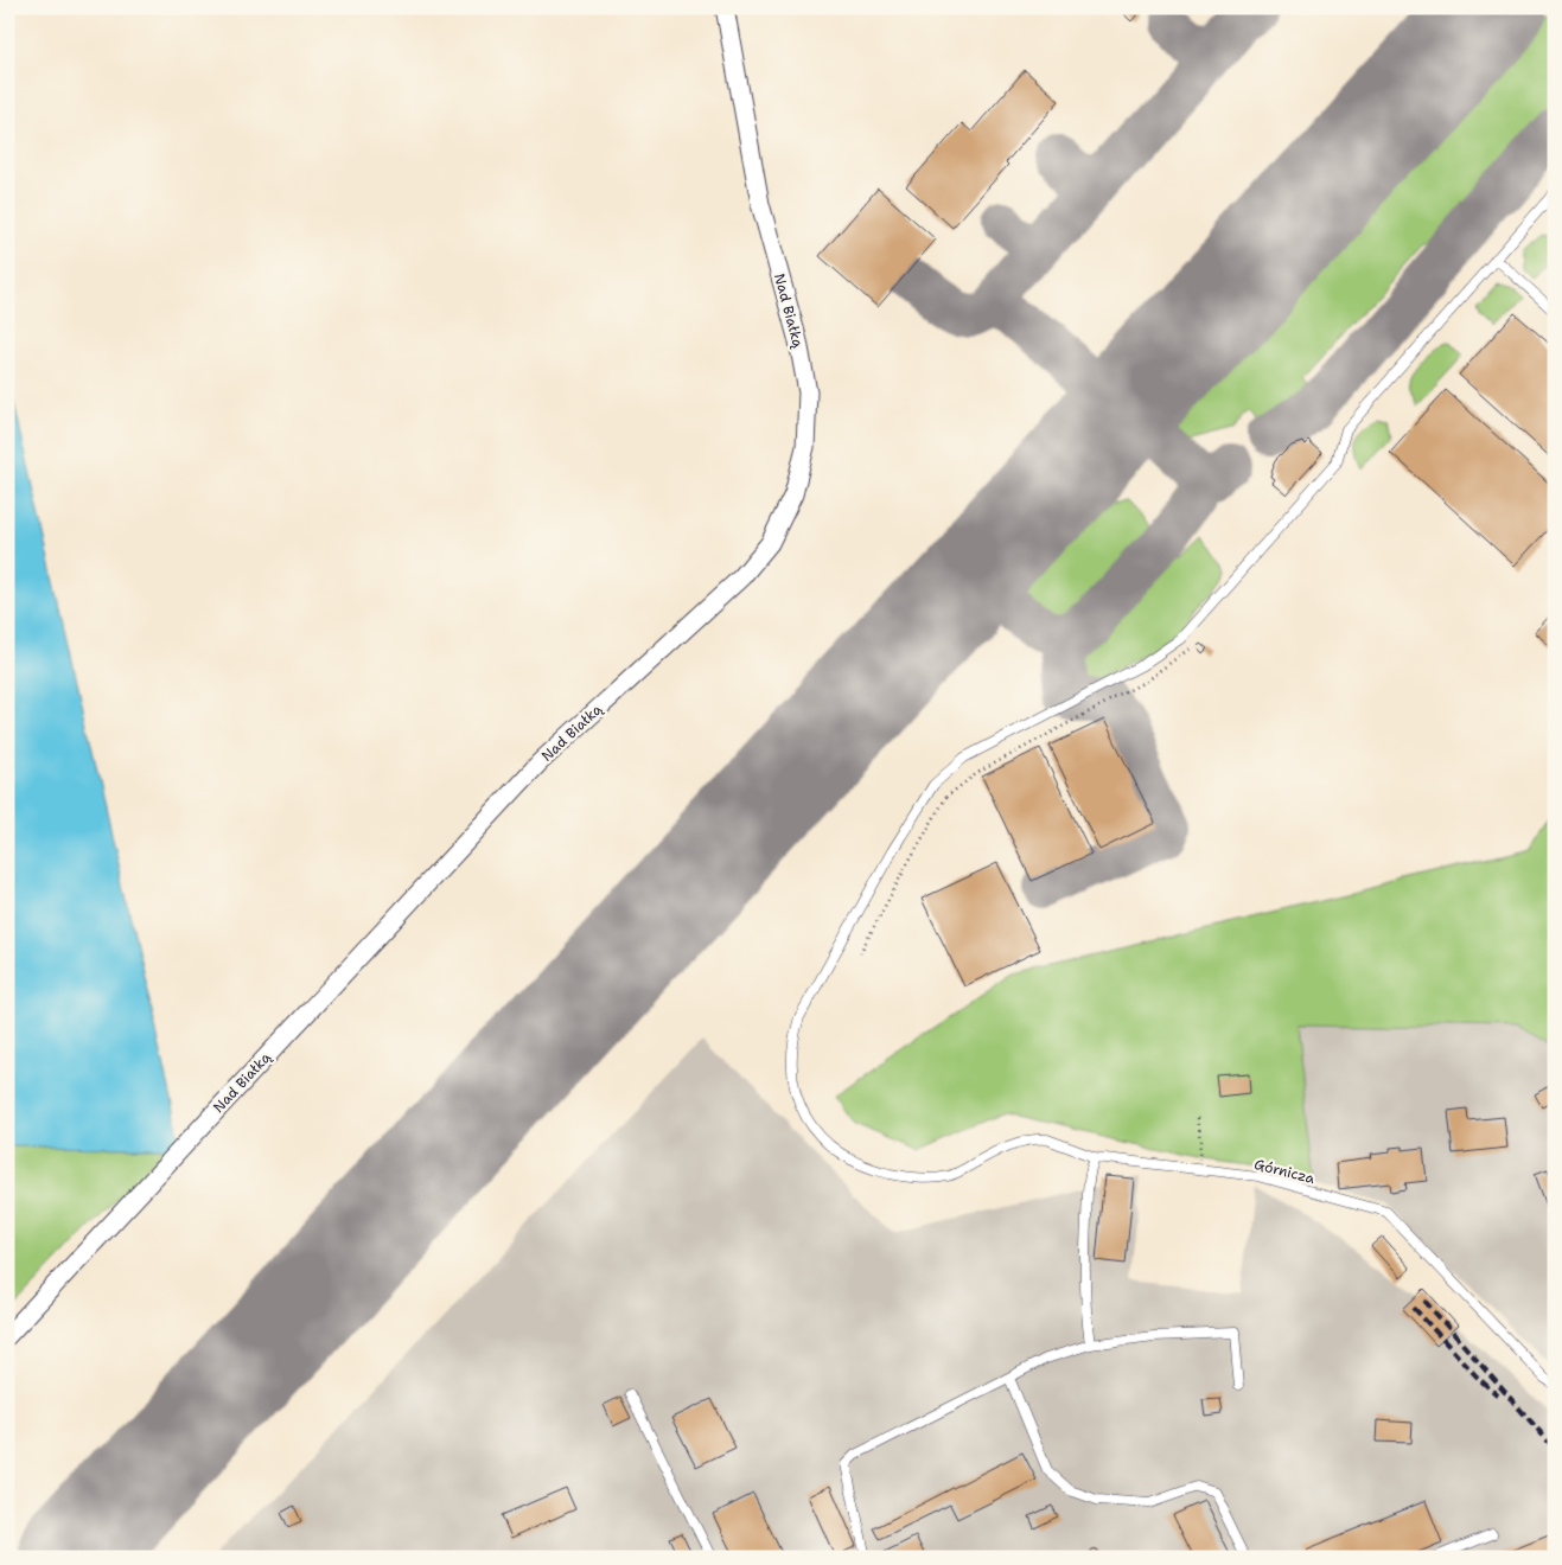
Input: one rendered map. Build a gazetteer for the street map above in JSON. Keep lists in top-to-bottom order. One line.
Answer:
{"streets":{"street":["Nad Białką"],"lane":["Górnicza"]}}
